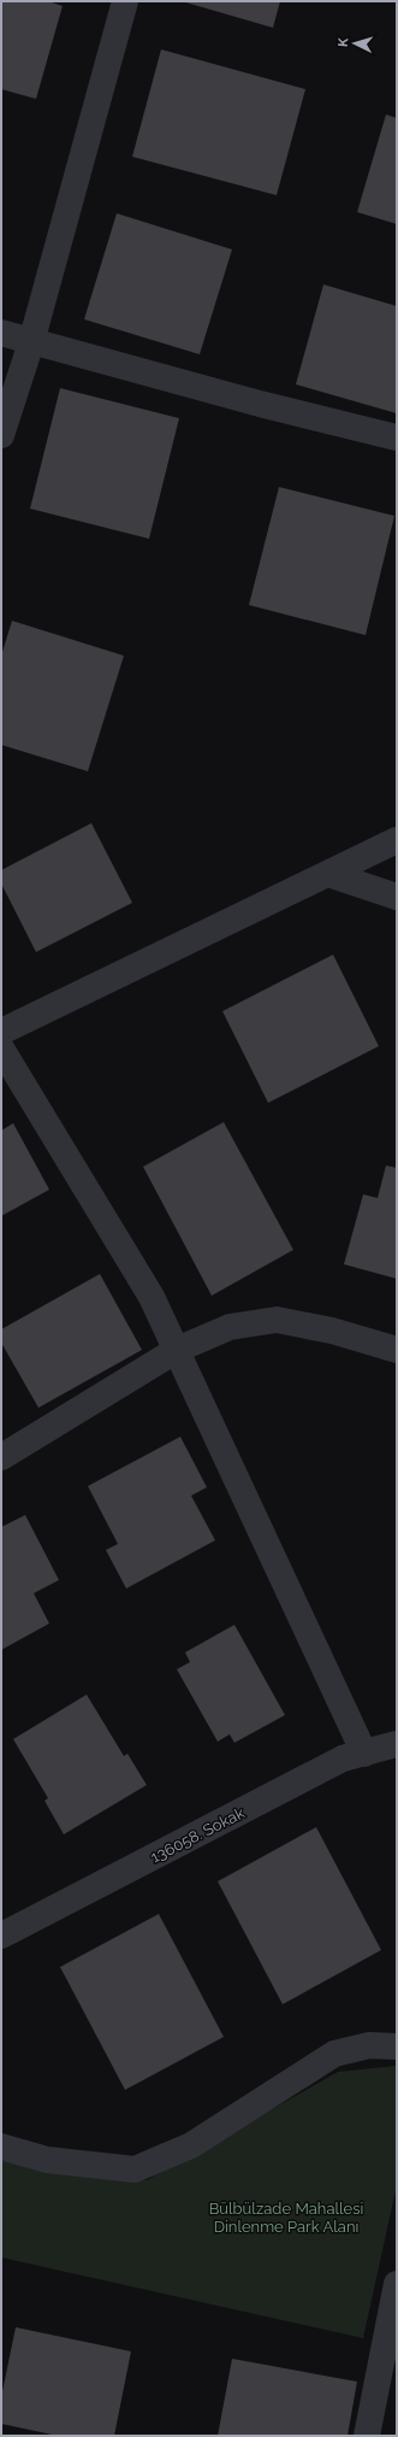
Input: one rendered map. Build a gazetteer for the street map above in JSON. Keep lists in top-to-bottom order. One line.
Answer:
{"streets":{"street":["136058. Sokak"]},"parks":["Bülbülzade Mahallesi Dinlenme Park Alanı"],"north":"left"}
